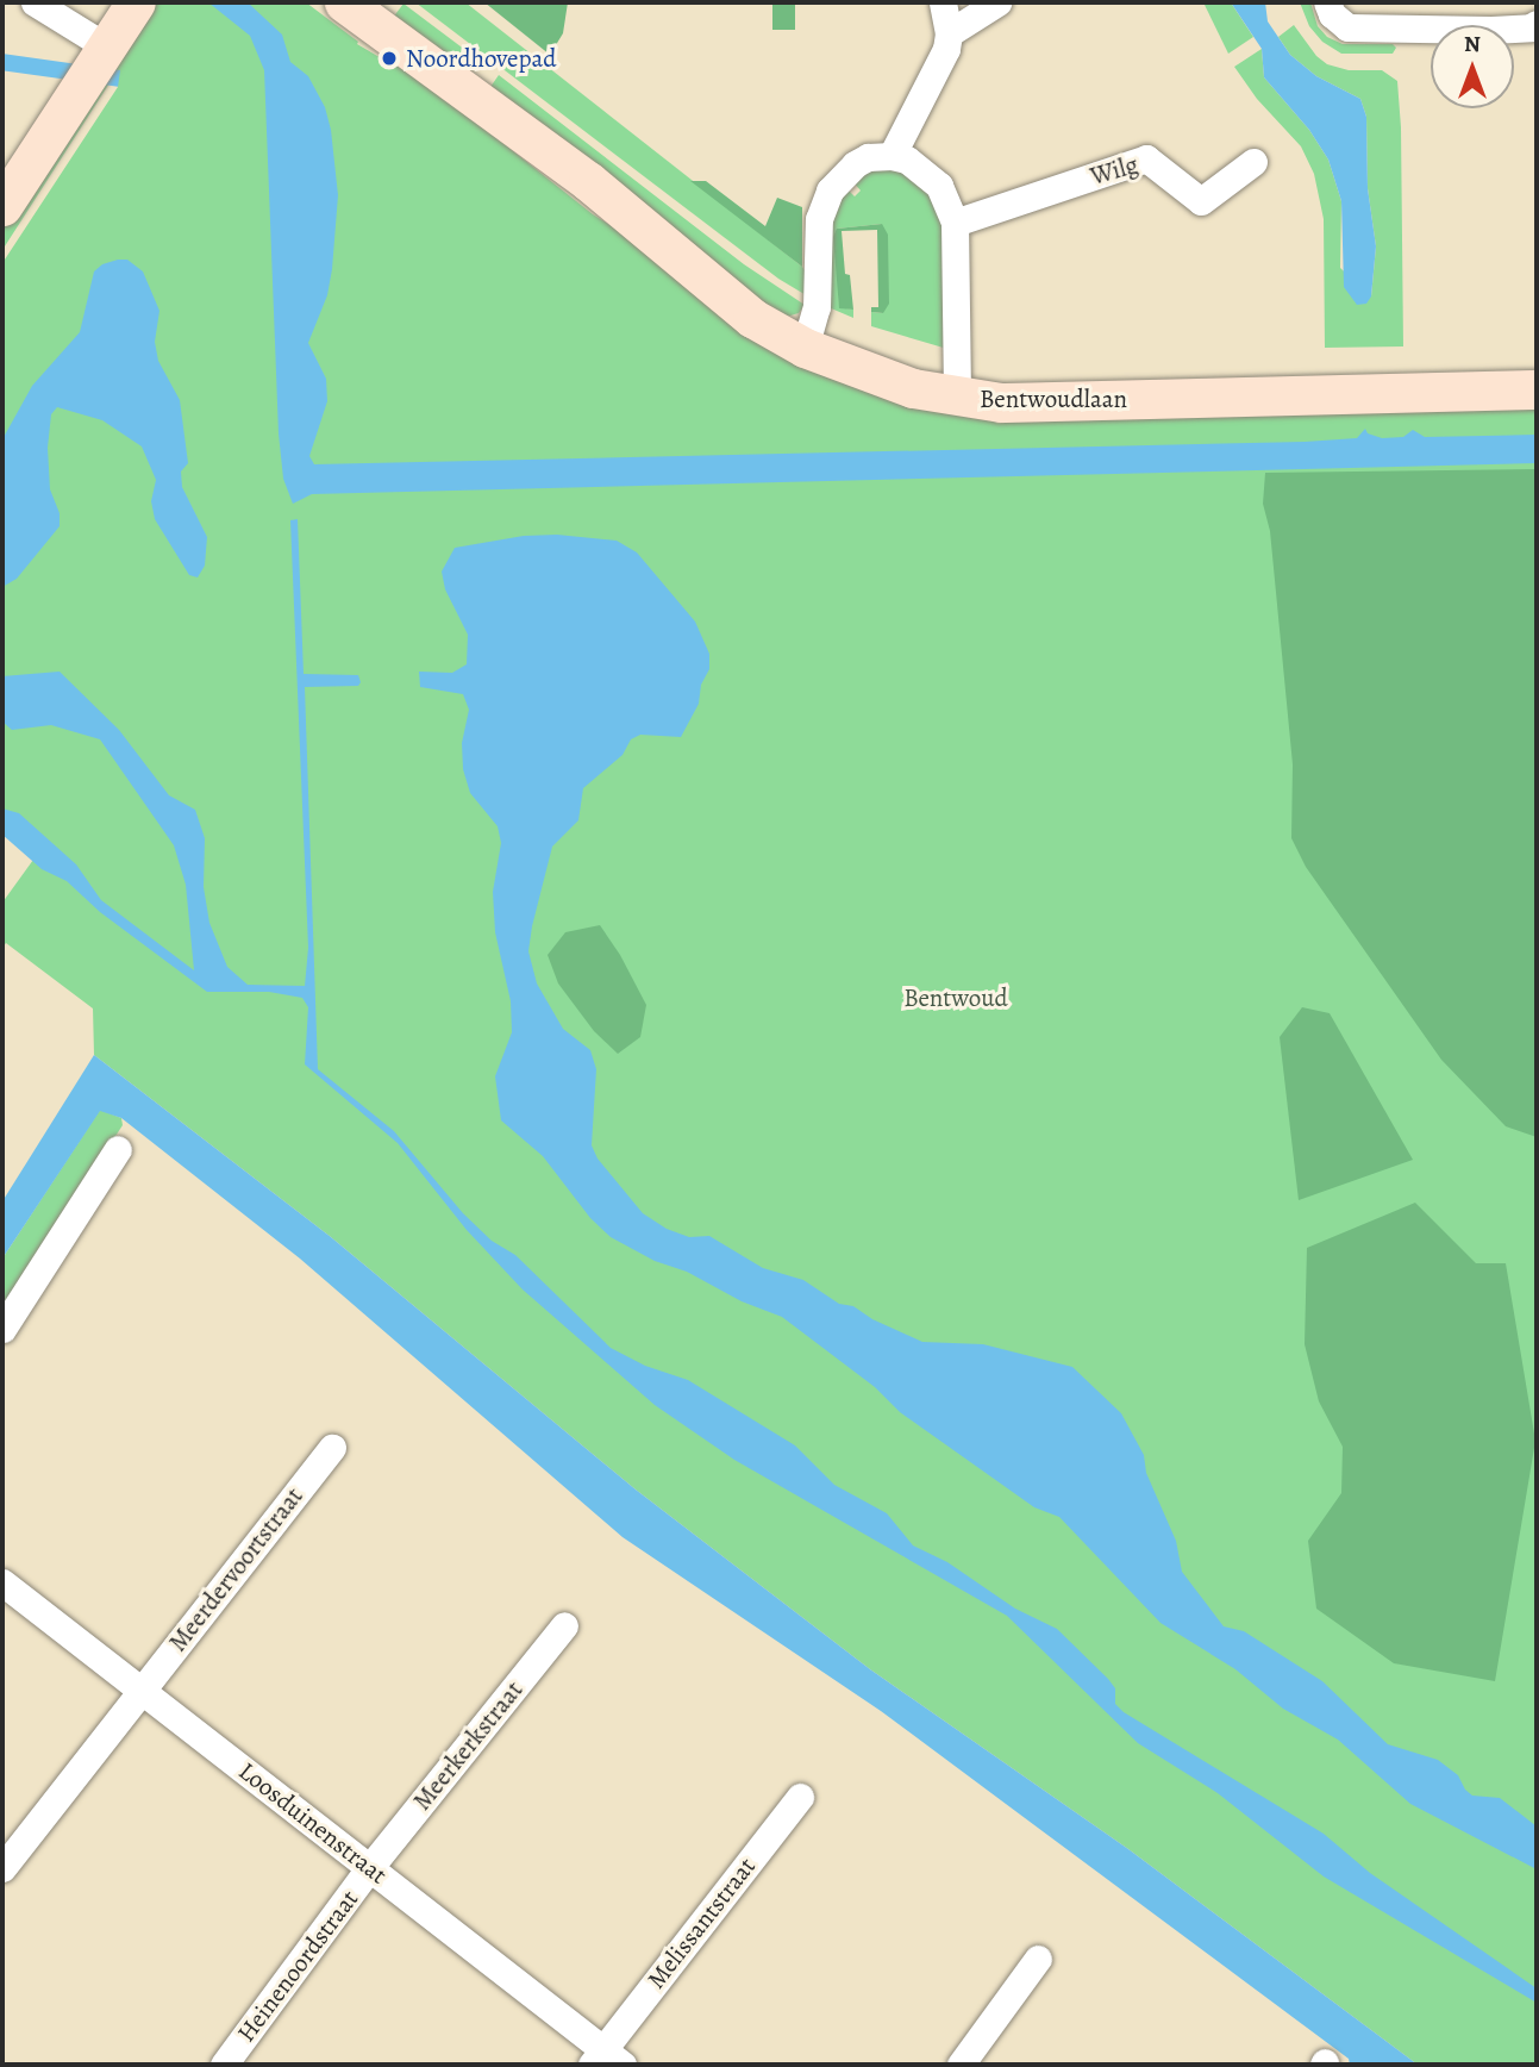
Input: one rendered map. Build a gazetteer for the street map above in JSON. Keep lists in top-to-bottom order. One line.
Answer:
{"streets":{"main road":["Bentwoudlaan"],"street":["Wilg","Meerdervoortstraat","Meerkerkstraat","Loosduinenstraat","Melissantstraat","Heinenoordstraat"]},"crossings":[["Meerdervoortstraat","Loosduinenstraat"],["Meerkerkstraat","Loosduinenstraat"],["Meerkerkstraat","Heinenoordstraat"],["Loosduinenstraat","Melissantstraat"],["Loosduinenstraat","Heinenoordstraat"]],"parks":["Bentwoud"],"places":["Noordhovepad"],"north":"top"}
